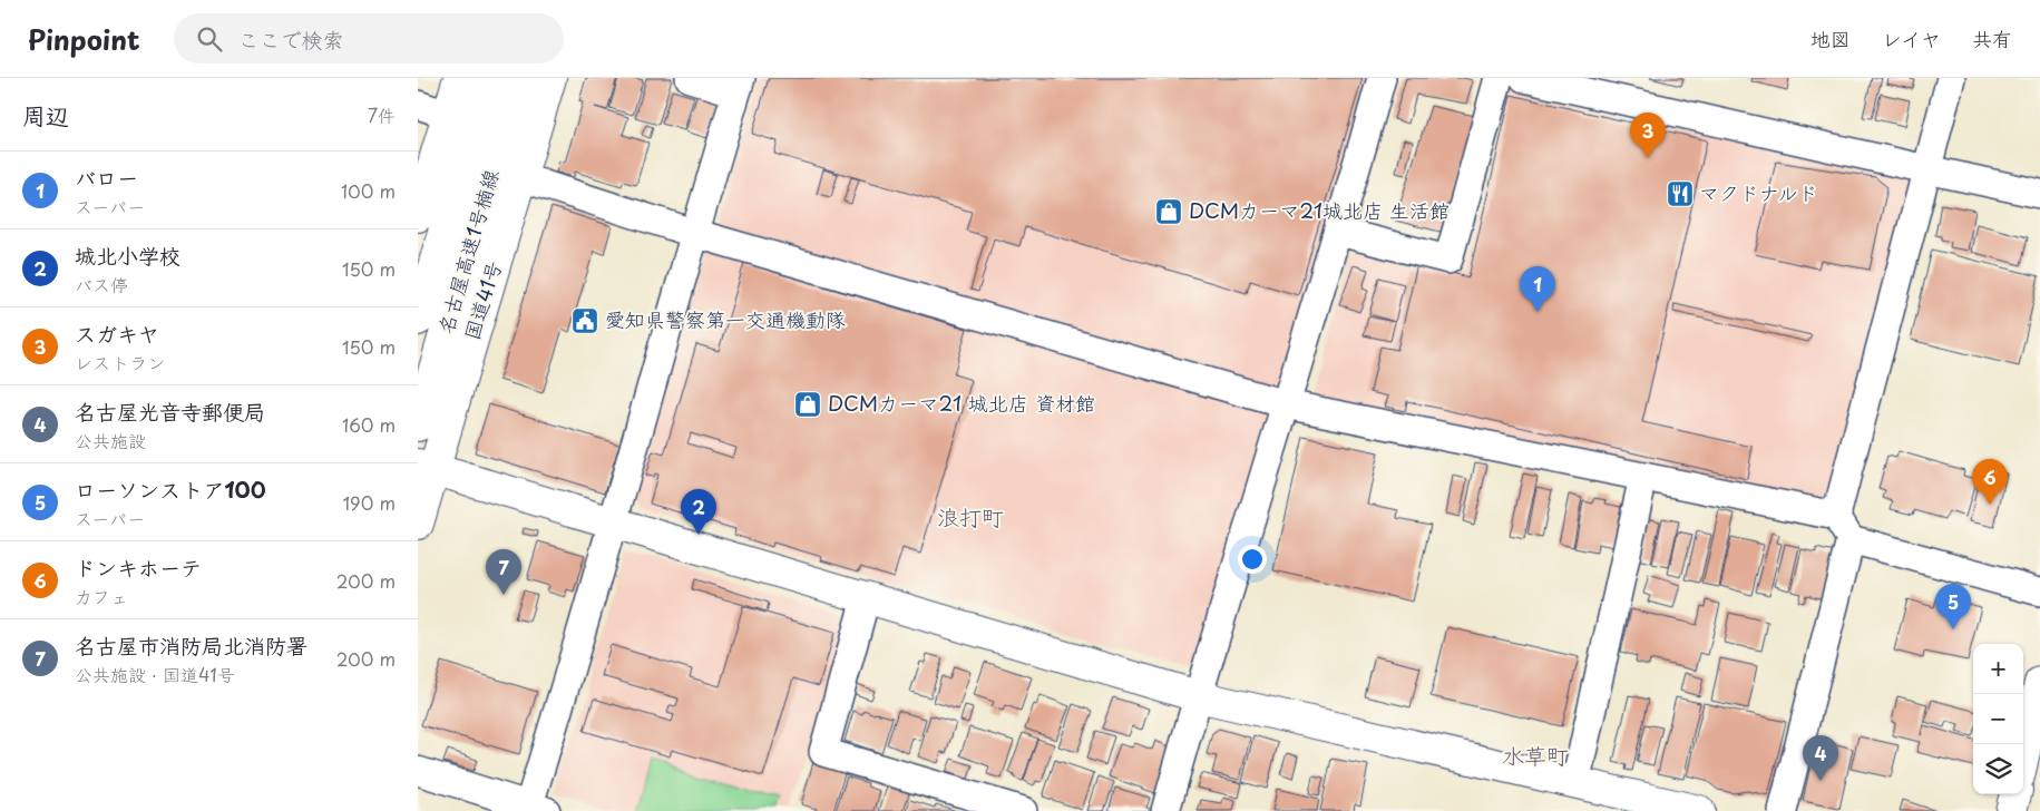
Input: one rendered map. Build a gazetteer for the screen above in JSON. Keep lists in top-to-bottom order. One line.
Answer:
{"streets":{"main road":["名古屋高速1号楠線","国道41号"]},"districts":["浪打町","水草町"],"places":{"restaurant":["マクドナルド"],"shop":["DCMカーマ21城北店 生活館","DCMカーマ21 城北店 資材館"],"public building":["愛知県警察第一交通機動隊"]},"page":{"header":"Pinpoint","search":"ここで検索","nav":["地図","レイヤ","共有"],"heading":["周辺","7件"],"pins":["3","1","6","2","7","5","4"],"list":[{"mark":"1","name":"バロー","note":"スーパー","value":"100 m"},{"mark":"2","name":"城北小学校","note":"バス停","value":"150 m"},{"mark":"3","name":"スガキヤ","note":"レストラン","value":"150 m"},{"mark":"4","name":"名古屋光音寺郵便局","note":"公共施設","value":"160 m"},{"mark":"5","name":"ローソンストア100","note":"スーパー","value":"190 m"},{"mark":"6","name":"ドンキホーテ","note":"カフェ","value":"200 m"},{"mark":"7","name":"名古屋市消防局北消防署","note":"公共施設 · 国道41号","value":"200 m"}],"map_buttons":["+","−"]}}
